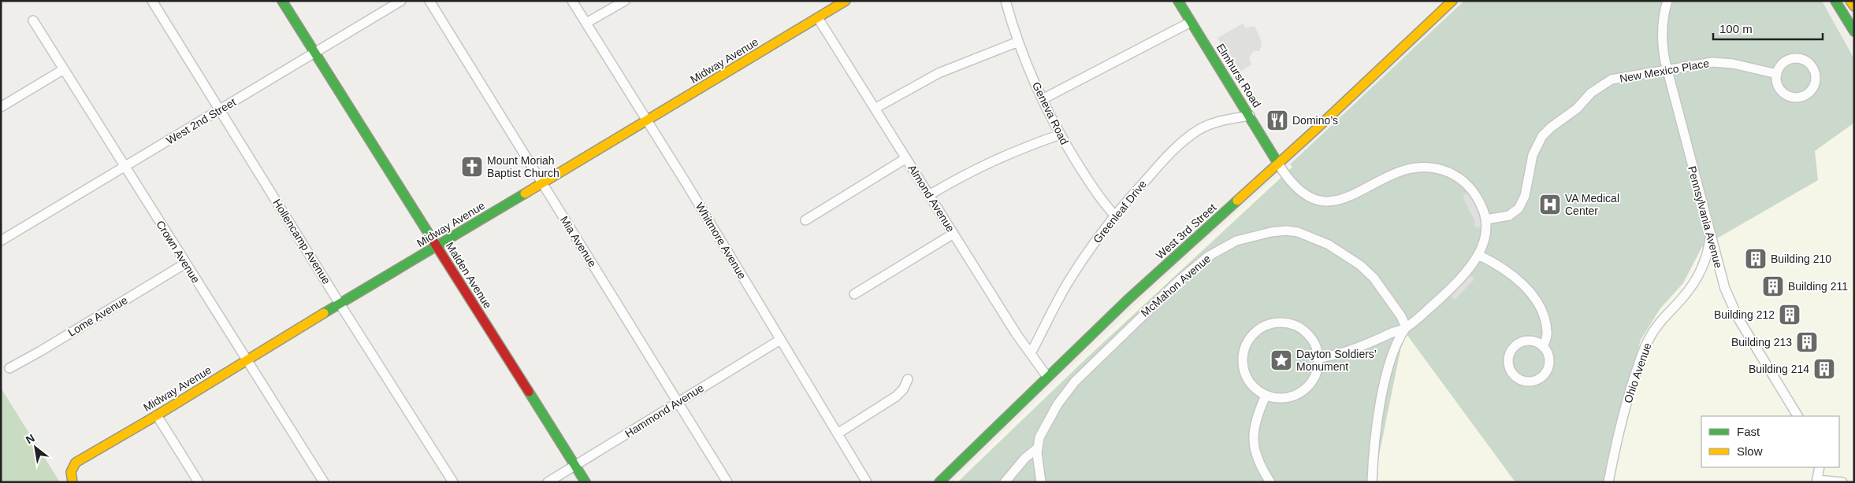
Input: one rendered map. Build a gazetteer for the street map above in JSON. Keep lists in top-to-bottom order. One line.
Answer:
{"streets":{"street":["Midway Avenue","New Mexico Place","Elmhurst Road","Geneva Road","West 2nd Street","Almond Avenue","Greenleaf Drive","Pennsylvania Avenue","West 3rd Street","Whitmore Avenue","Hollencamp Avenue","Mia Avenue","Crown Avenue","Malden Avenue","McMahon Avenue","Lome Avenue","Ohio Avenue","Hammond Avenue"]},"crossings":[["Midway Avenue","Almond Avenue"],["Midway Avenue","Whitmore Avenue"],["Midway Avenue","Hollencamp Avenue"],["Midway Avenue","Mia Avenue"],["Midway Avenue","Crown Avenue"],["Midway Avenue","Malden Avenue"],["New Mexico Place","Pennsylvania Avenue"],["Elmhurst Road","Greenleaf Drive"],["Elmhurst Road","West 3rd Street"],["Geneva Road","Greenleaf Drive"],["West 2nd Street","Hollencamp Avenue"],["West 2nd Street","Crown Avenue"],["West 2nd Street","Malden Avenue"],["Almond Avenue","Greenleaf Drive"],["Almond Avenue","West 3rd Street"],["Pennsylvania Avenue","Ohio Avenue"],["Whitmore Avenue","Hammond Avenue"],["Mia Avenue","Hammond Avenue"],["Crown Avenue","Lome Avenue"],["Malden Avenue","Hammond Avenue"]],"places":{"restaurant":["Domino’s"],"church":["Mount Moriah Baptist Church"],"hospital":["VA Medical Center"],"building":["Building 210","Building 211","Building 212","Building 213","Building 214"],"place":["Dayton Soldiers’ Monument"]},"legend":["Fast","Slow"],"scale_bar":"100 m","north":"top left"}
